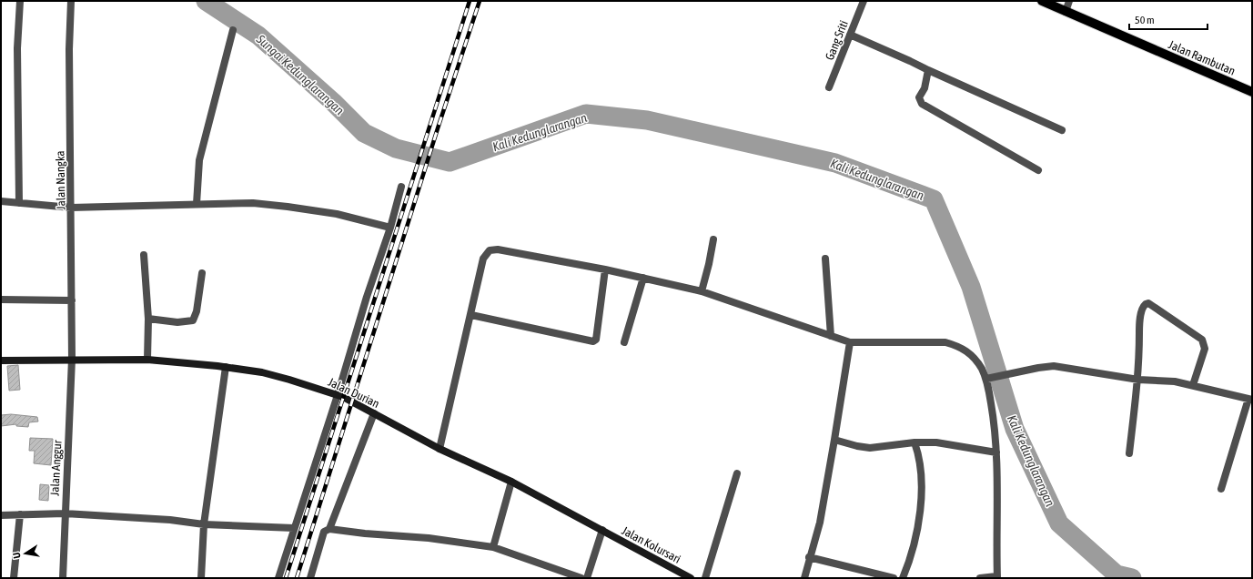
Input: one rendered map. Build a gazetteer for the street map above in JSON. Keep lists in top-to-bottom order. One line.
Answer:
{"streets":{"main road":["Jalan Rambutan"],"street":["Gang Sriti","Jalan Nangka","Jalan Durian","Jalan Anggur","Jalan Kolursari"]},"crossings":[["Jalan Nangka","Jalan Durian"],["Jalan Nangka","Jalan Anggur"],["Jalan Durian","Jalan Anggur"],["Jalan Durian","Jalan Kolursari"]],"water":["Sungai Kedunglarangan","Kali Kedunglarangan"],"scale_bar":"50 m","north":"left"}
